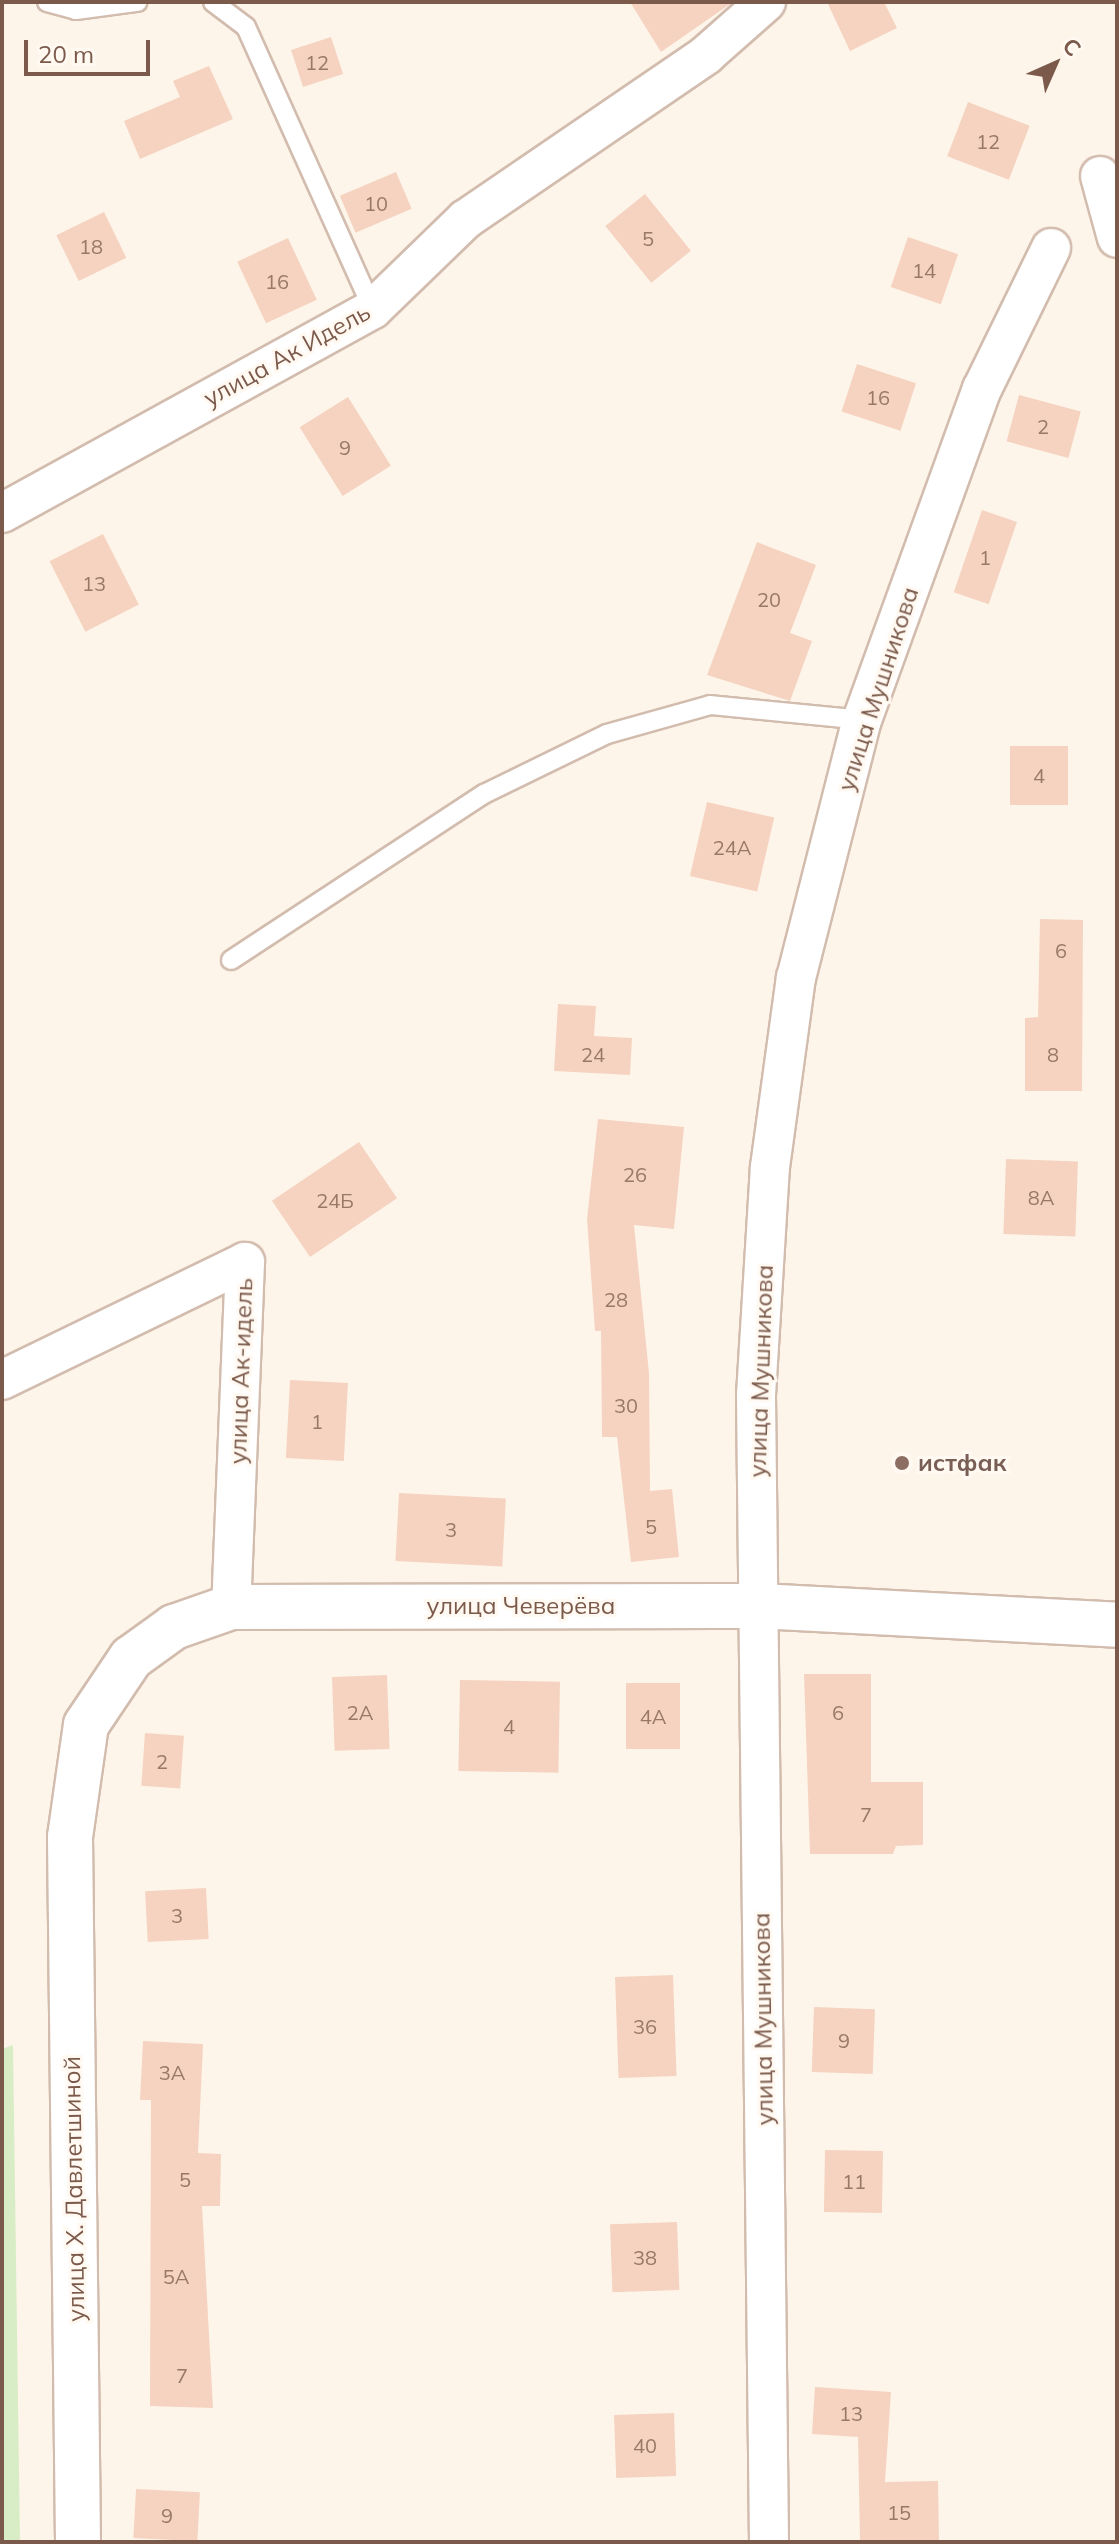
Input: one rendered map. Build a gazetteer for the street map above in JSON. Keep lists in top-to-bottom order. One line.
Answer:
{"streets":{"street":["улица Ак Идель","улица Мушникова","улица Ак-идель","улица Чеверёва","улица Х. Давлетшиной"]},"crossings":[["улица Мушникова","улица Чеверёва"],["улица Ак-идель","улица Чеверёва"],["улица Чеверёва","улица Х. Давлетшиной"]],"places":["истфак"],"house_numbers":["12","12","10","5","18","14","16","16","2","9","1","13","20","4","24А","6","24","8","26","8А","24Б","28","30","1","5","3","2А","6","4А","4","2","7","3","36","9","3А","5","11","38","5А","7","13","40","15","9"],"scale_bar":"20 m","north":"top right"}
